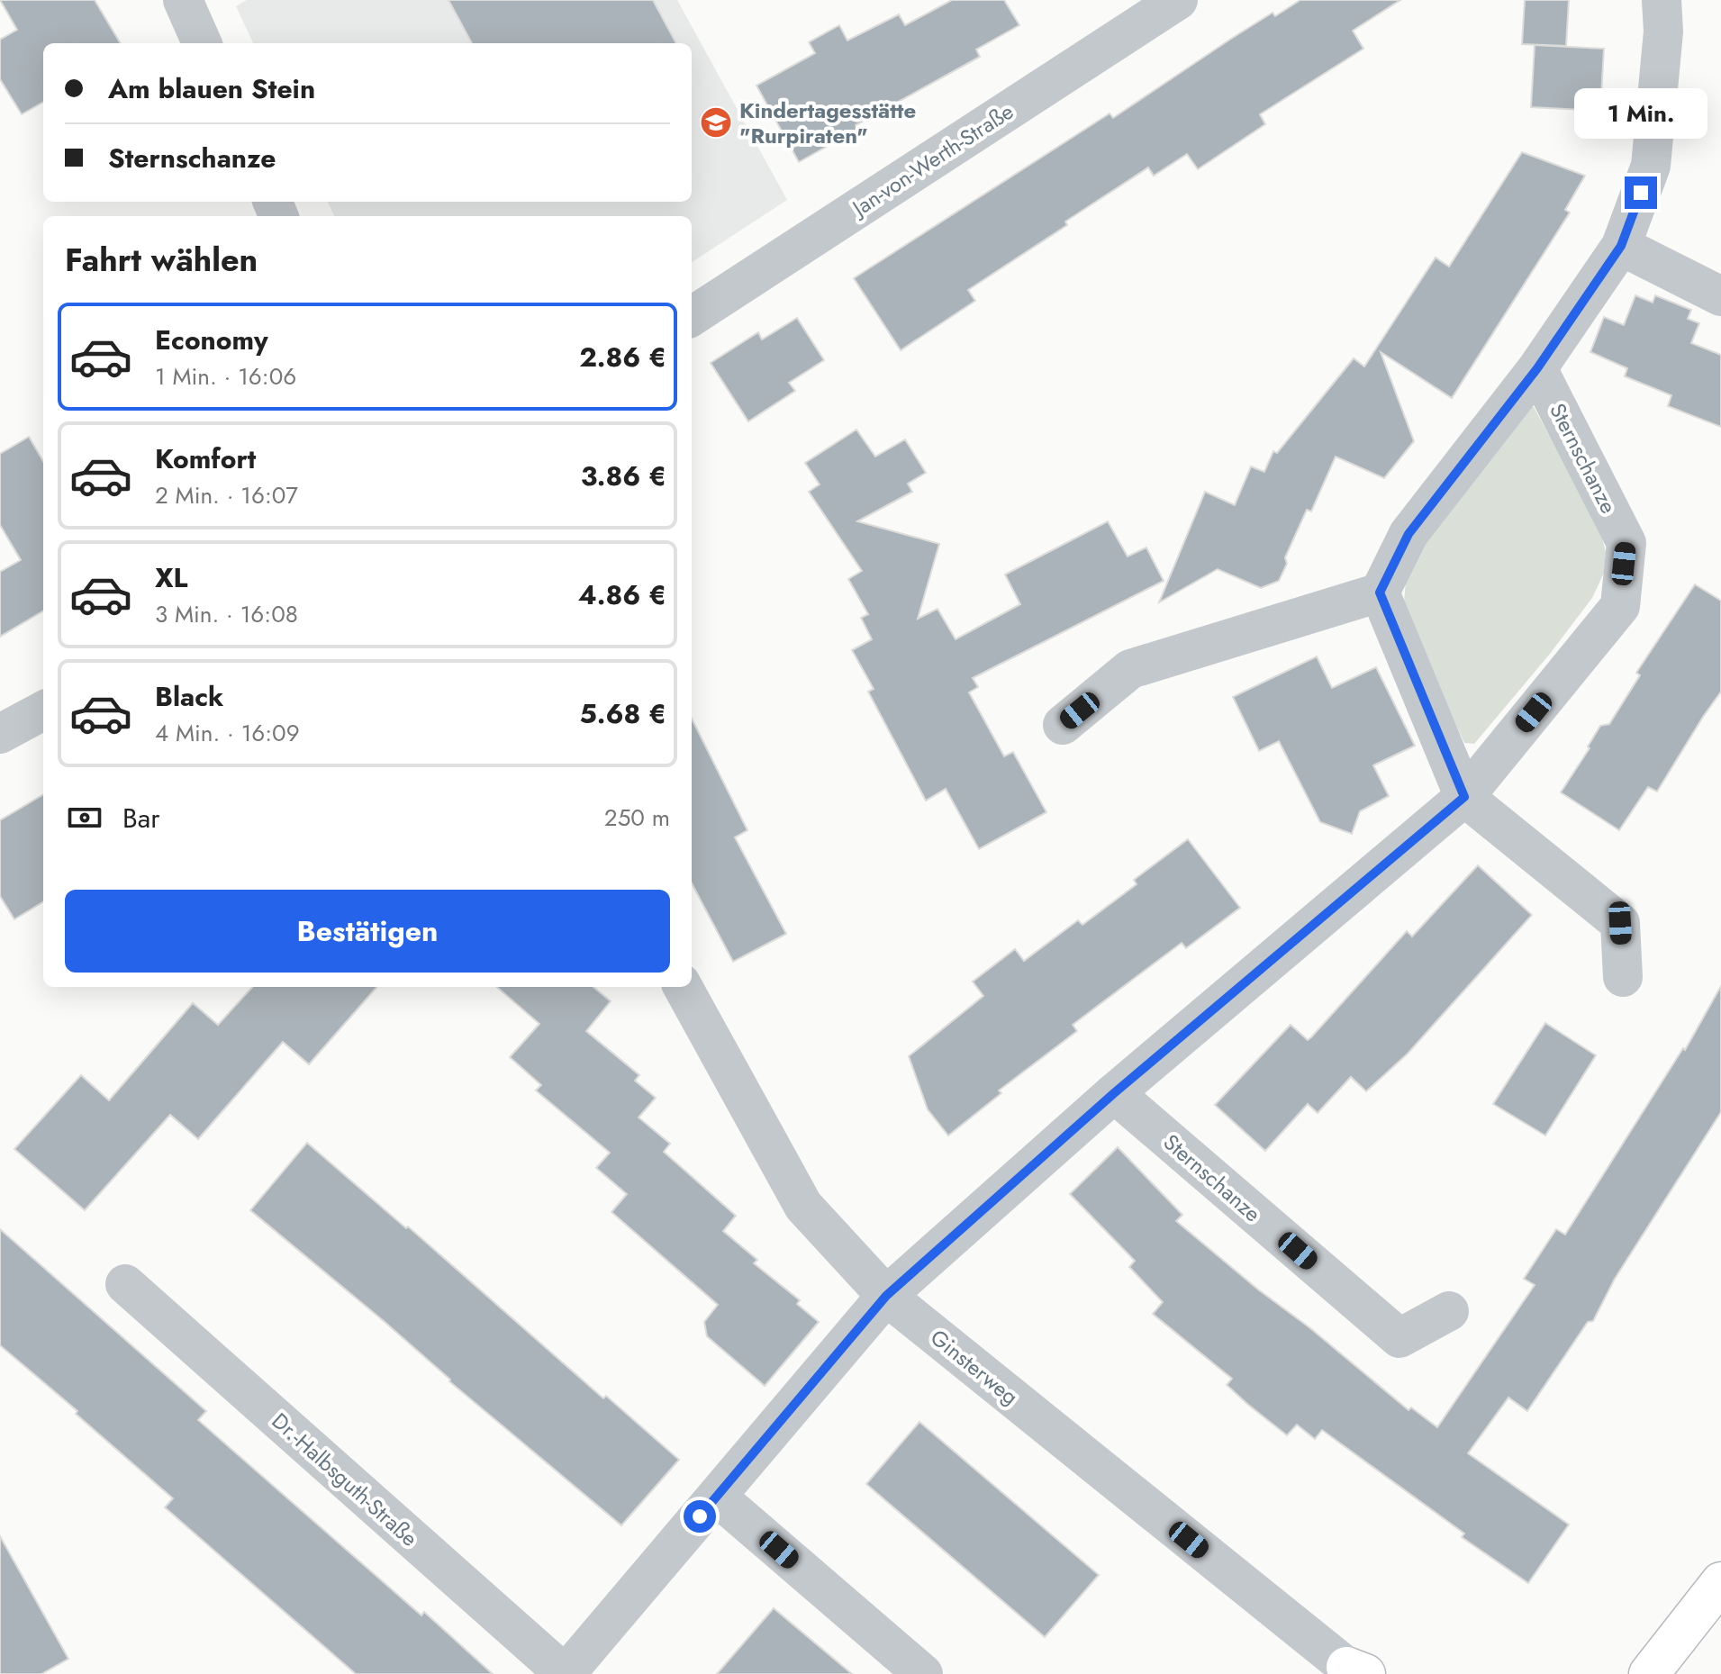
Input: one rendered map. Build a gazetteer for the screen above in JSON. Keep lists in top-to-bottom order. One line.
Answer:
{"streets":{"street":["Jan-von-Werth-Straße","Sternschanze","Ginsterweg","Dr.-Halbsguth-Straße"]},"crossings":[["Sternschanze","Ginsterweg"],["Sternschanze","Dr.-Halbsguth-Straße"]],"places":{"school or university":["Kindertagesstätte \"Rurpiraten\""]},"page":{"banner":["Am blauen Stein","Sternschanze"],"bubble":"1 Min.","heading":"Fahrt wählen","list":[{"name":"Economy","note":"1 Min. · 16:06","value":"2.86 €"},{"name":"Komfort","note":"2 Min. · 16:07","value":"3.86 €"},{"name":"XL","note":"3 Min. · 16:08","value":"4.86 €"},{"name":"Black","note":"4 Min. · 16:09","value":"5.68 €"}],"pay":["Bar","250 m"],"buttons":"Bestätigen"}}
